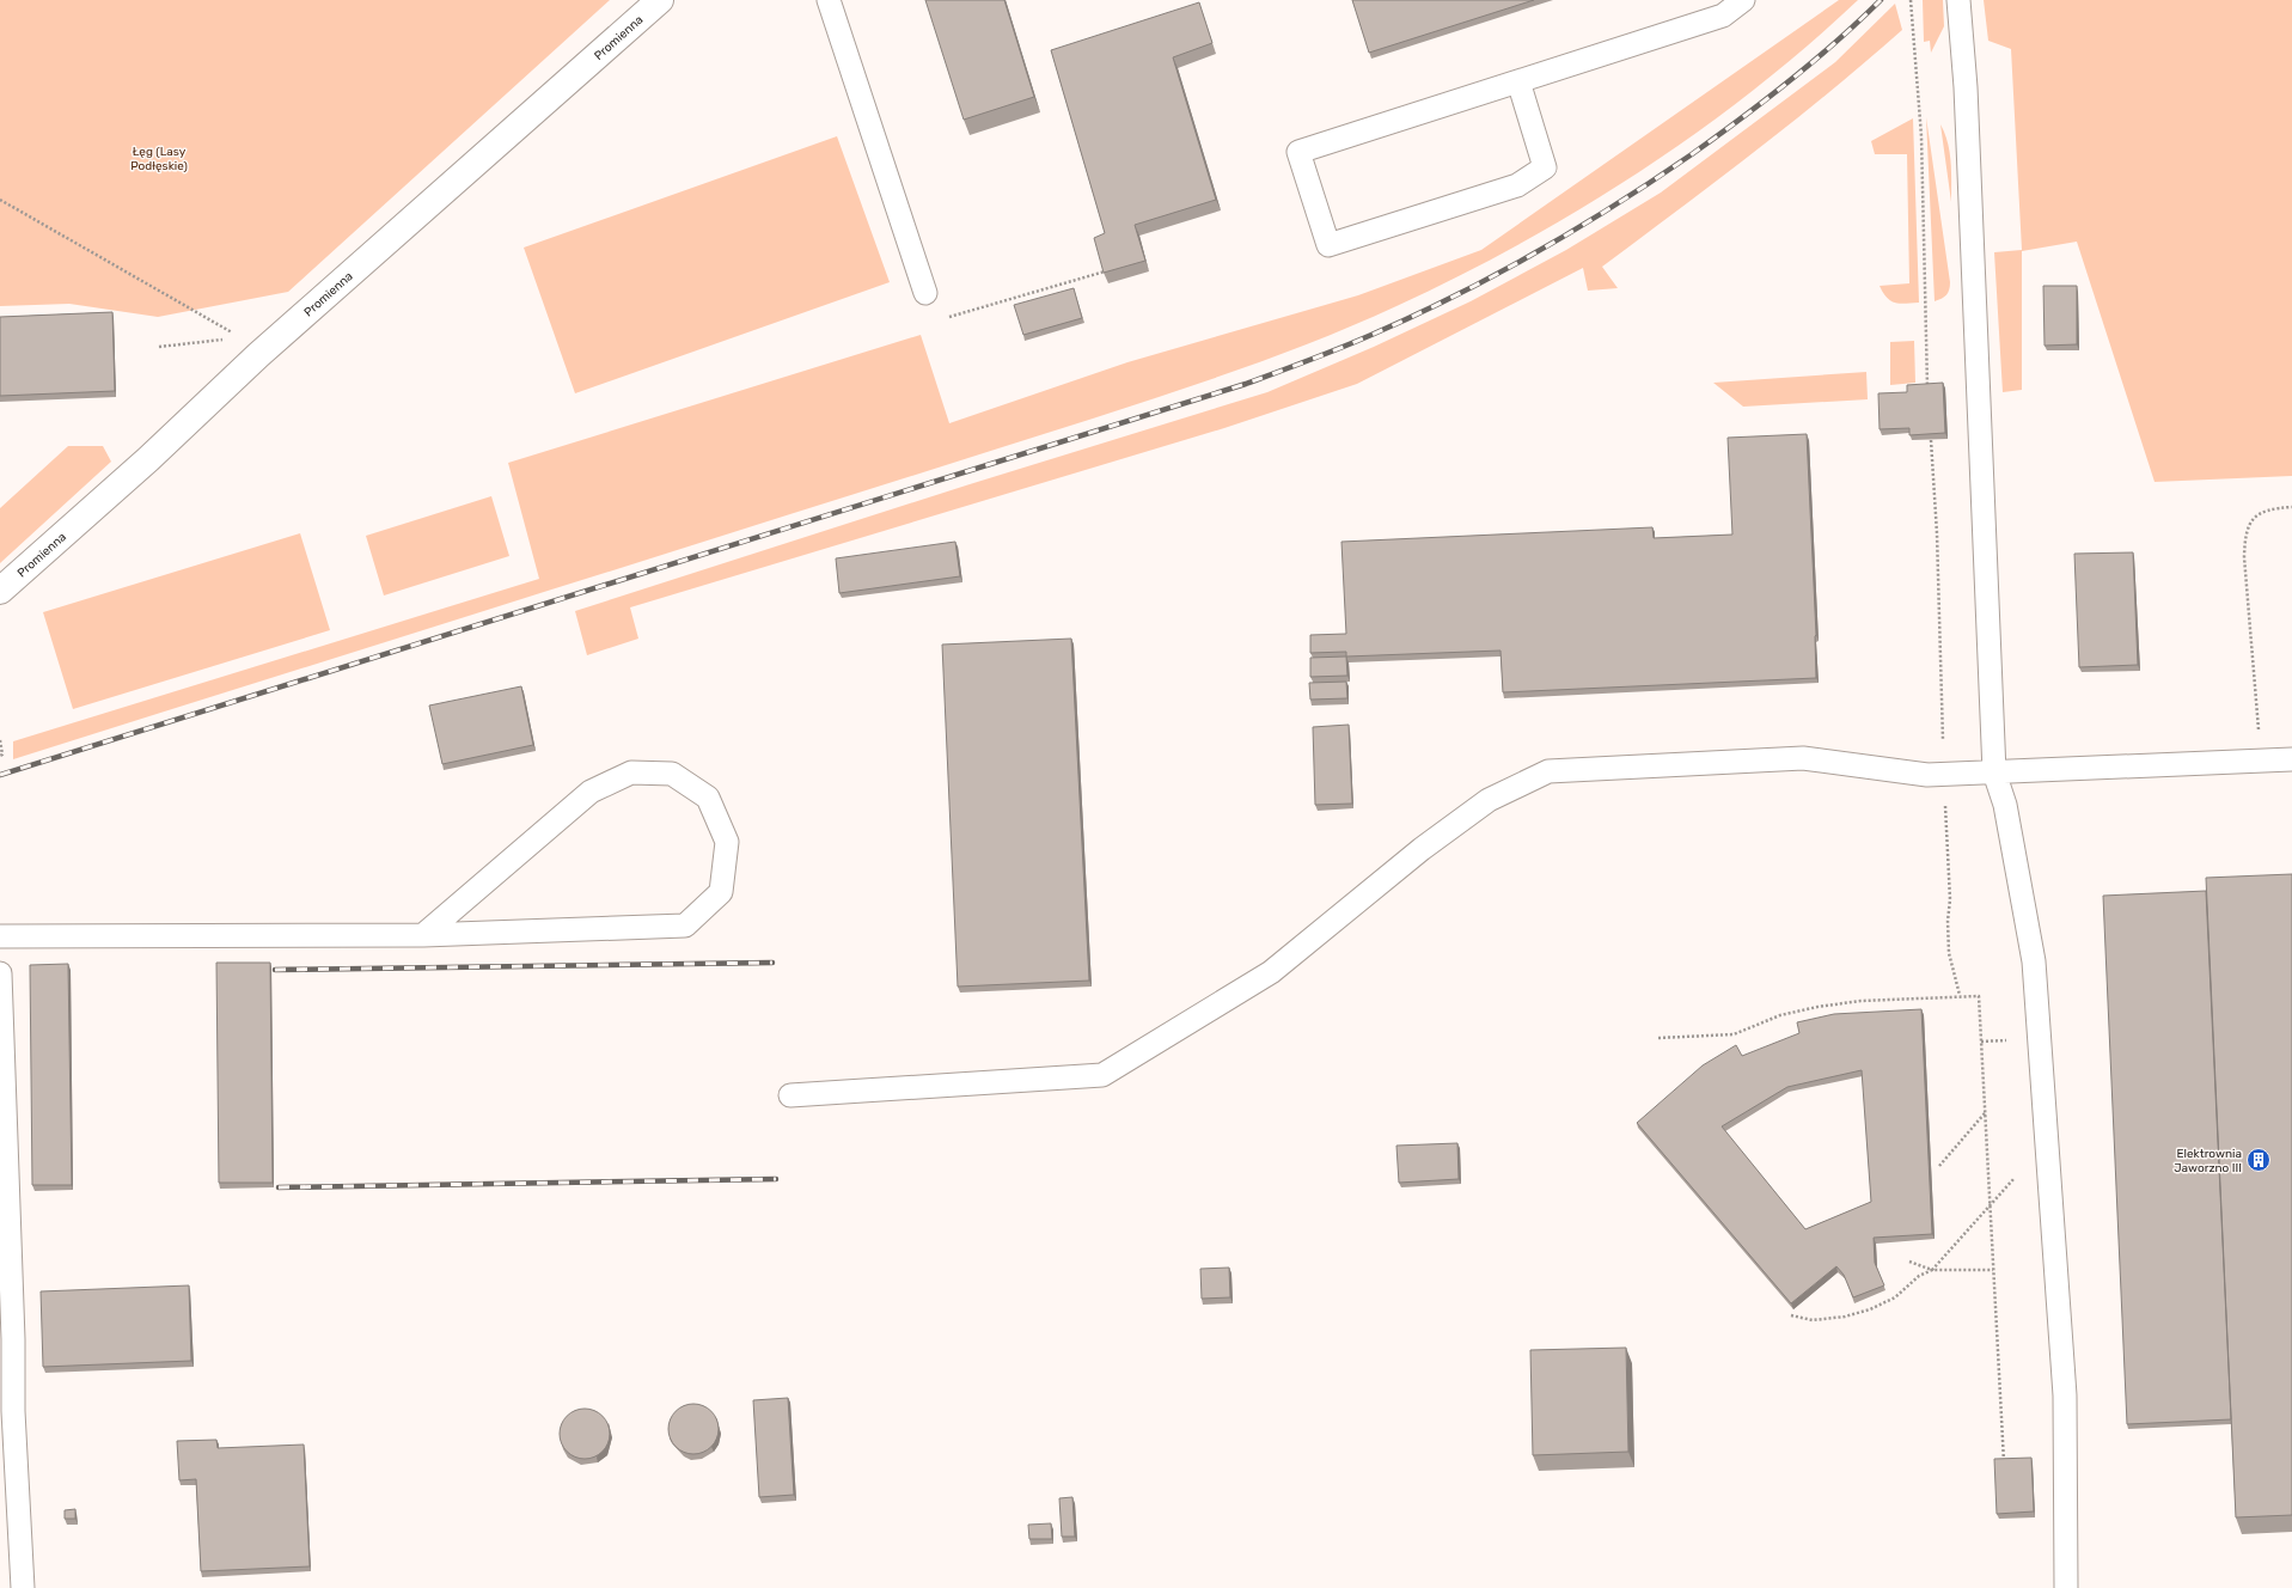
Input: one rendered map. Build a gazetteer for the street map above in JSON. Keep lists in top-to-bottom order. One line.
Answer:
{"streets":{"street":["Promienna"]},"parks":["Łęg (Lasy Podłęskie)"],"places":{"building":["Elektrownia Jaworzno III"]}}
